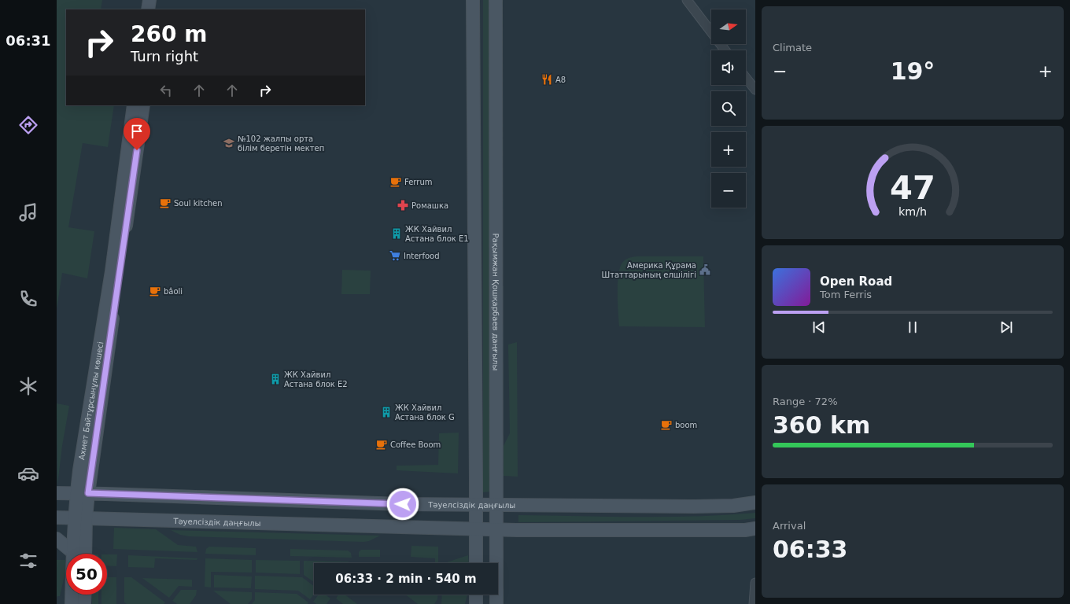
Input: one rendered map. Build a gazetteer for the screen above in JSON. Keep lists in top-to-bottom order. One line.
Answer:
{"streets":{"main road":["Рақымжан Қошқарбаев даңғылы","Ахмет Байтұрсынұлы көшесі","Тәуелсіздік даңғылы"]},"crossings":[["Рақымжан Қошқарбаев даңғылы","Тәуелсіздік даңғылы"],["Ахмет Байтұрсынұлы көшесі","Тәуелсіздік даңғылы"]],"places":{"restaurant":["А8"],"school or university":["№102 жалпы орта білім беретін мектеп"],"cafe":["Ferrum","Soul kitchen","bâoli","boom","Coffee Boom"],"pharmacy":["Ромашка"],"building":["ЖК Хайвил Астана блок E1","ЖК Хайвил Астана блок E2","ЖК Хайвил Астана блок G"],"supermarket":["Interfood"],"public building":["Америка Құрама Штаттарының елшілігі"]},"north":"right","page":{"tabs":"06:31","tile":["Climate",["Range · 72%","360 km"],["Arrival","06:33"]],"map_buttons":["+","−"],"turn":["260 m","Turn right"],"heat":["−","19°","+"],"song":["Open Road","Tom Ferris"],"limit":"50","trip":"06:33 · 2 min · 540 m","gauge":["47","km/h"]}}
